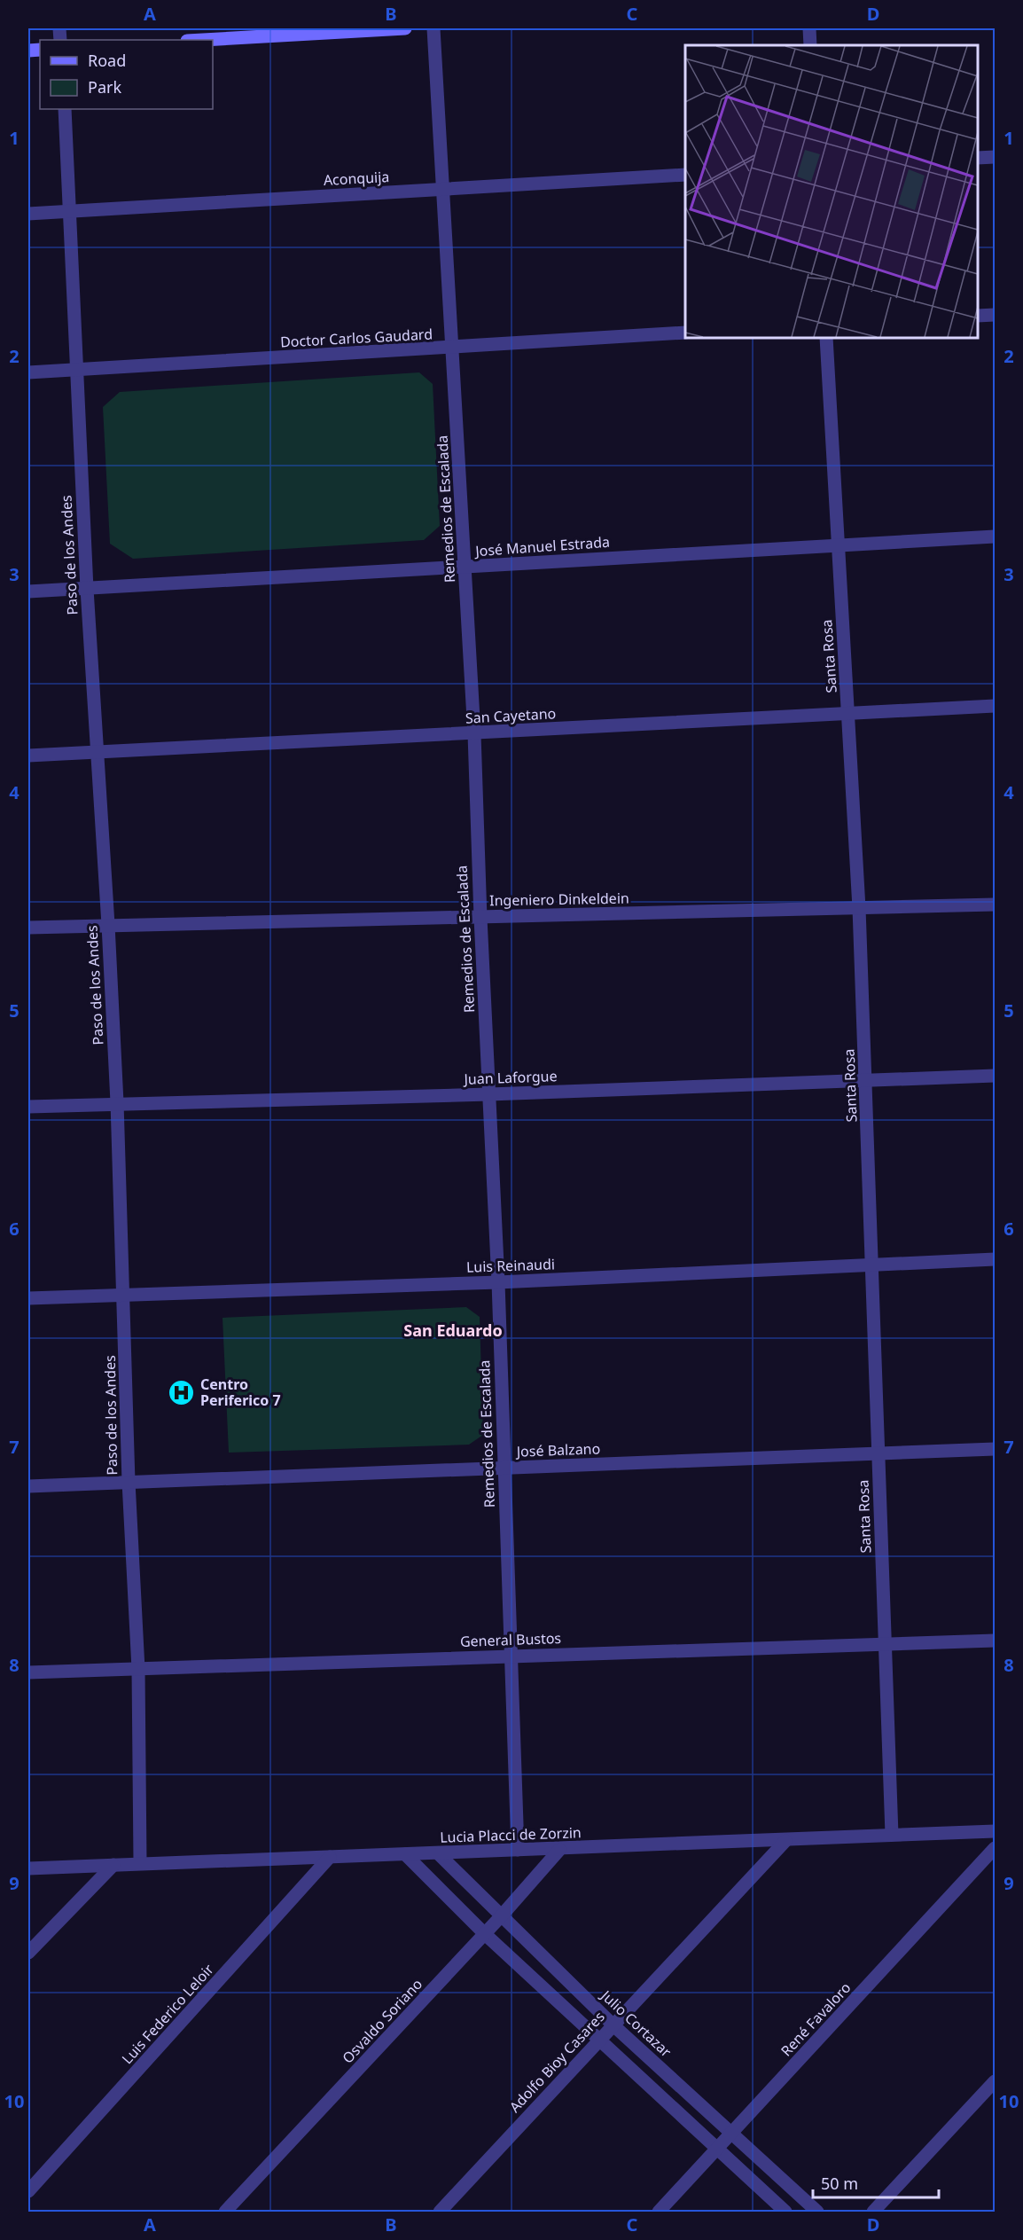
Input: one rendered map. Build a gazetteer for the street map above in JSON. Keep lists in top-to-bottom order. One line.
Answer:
{"streets":{"street":["Aconquija","Doctor Carlos Gaudard","Remedios de Escalada","José Manuel Estrada","Paso de los Andes","Santa Rosa","San Cayetano","Ingeniero Dinkeldein","Juan Laforgue","Luis Reinaudi","José Balzano","General Bustos","Lucia Placci de Zorzin","Luis Federico Leloir","René Favaloro","Osvaldo Soriano","Julio Cortazar","Adolfo Bioy Casares"]},"crossings":[["Aconquija","Remedios de Escalada"],["Aconquija","Paso de los Andes"],["Doctor Carlos Gaudard","Remedios de Escalada"],["Doctor Carlos Gaudard","Paso de los Andes"],["Remedios de Escalada","José Manuel Estrada"],["Remedios de Escalada","San Cayetano"],["Remedios de Escalada","Ingeniero Dinkeldein"],["Remedios de Escalada","Juan Laforgue"],["Remedios de Escalada","Luis Reinaudi"],["Remedios de Escalada","José Balzano"],["Remedios de Escalada","General Bustos"],["Remedios de Escalada","Lucia Placci de Zorzin"],["José Manuel Estrada","Paso de los Andes"],["José Manuel Estrada","Santa Rosa"],["Paso de los Andes","San Cayetano"],["Paso de los Andes","Ingeniero Dinkeldein"],["Paso de los Andes","Juan Laforgue"],["Paso de los Andes","Luis Reinaudi"],["Paso de los Andes","José Balzano"],["Paso de los Andes","General Bustos"],["Paso de los Andes","Lucia Placci de Zorzin"],["Santa Rosa","San Cayetano"],["Santa Rosa","Ingeniero Dinkeldein"],["Santa Rosa","Juan Laforgue"],["Santa Rosa","Luis Reinaudi"],["Santa Rosa","José Balzano"],["Santa Rosa","General Bustos"],["Santa Rosa","Lucia Placci de Zorzin"],["Lucia Placci de Zorzin","Luis Federico Leloir"],["Lucia Placci de Zorzin","Osvaldo Soriano"],["Lucia Placci de Zorzin","Julio Cortazar"],["Lucia Placci de Zorzin","Adolfo Bioy Casares"],["René Favaloro","Julio Cortazar"],["Osvaldo Soriano","Julio Cortazar"],["Julio Cortazar","Adolfo Bioy Casares"]],"districts":["San Eduardo"],"places":{"hospital":["Centro Periferico 7"]},"legend":["Road","Park"],"scale_bar":"50 m","grid":{"columns":["A","B","C","D"],"rows":["1","2","3","4","5","6","7","8","9","10"]}}
